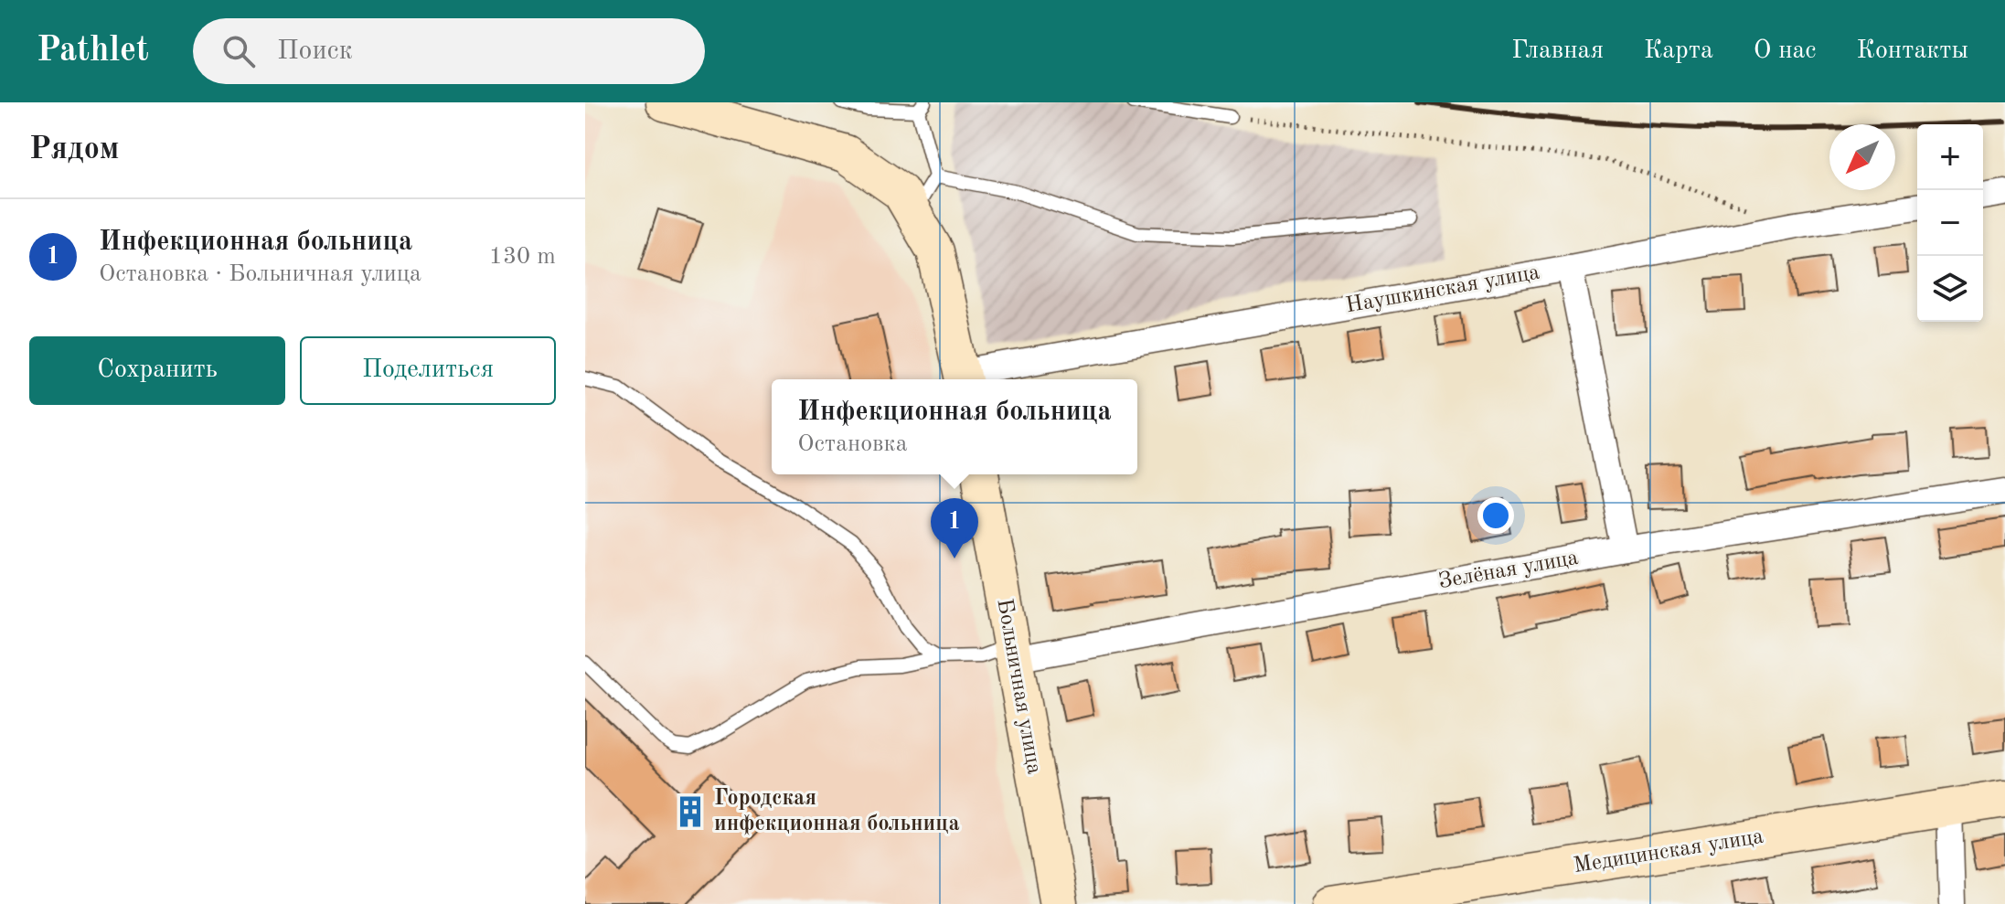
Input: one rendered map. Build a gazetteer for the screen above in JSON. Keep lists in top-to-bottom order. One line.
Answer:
{"streets":{"street":["Наушкинская улица","Зелёная улица","Больничная улица","Медицинская улица"]},"crossings":[["Зелёная улица","Больничная улица"]],"places":{"building":["Городская инфекционная больница"]},"north":"bottom left","page":{"header":"Pathlet","search":"Поиск","nav":["Главная","Карта","О нас","Контакты"],"heading":"Рядом","map_buttons":["+","−"],"list":[{"mark":"1","name":"Инфекционная больница","note":"Остановка · Больничная улица","value":"130 m"}],"buttons":["Сохранить","Поделиться"],"popup":["Инфекционная больница","Остановка"],"pins":"1"}}
